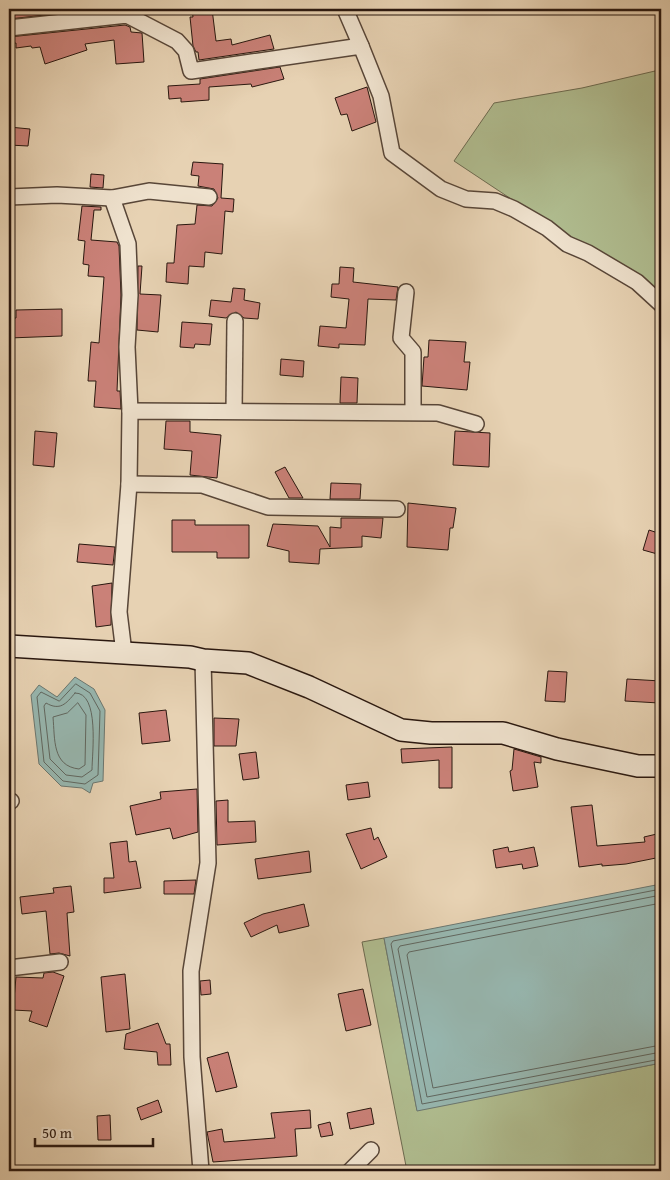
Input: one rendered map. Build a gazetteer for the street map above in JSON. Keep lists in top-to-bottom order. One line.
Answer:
{"scale_bar":"50 m"}
